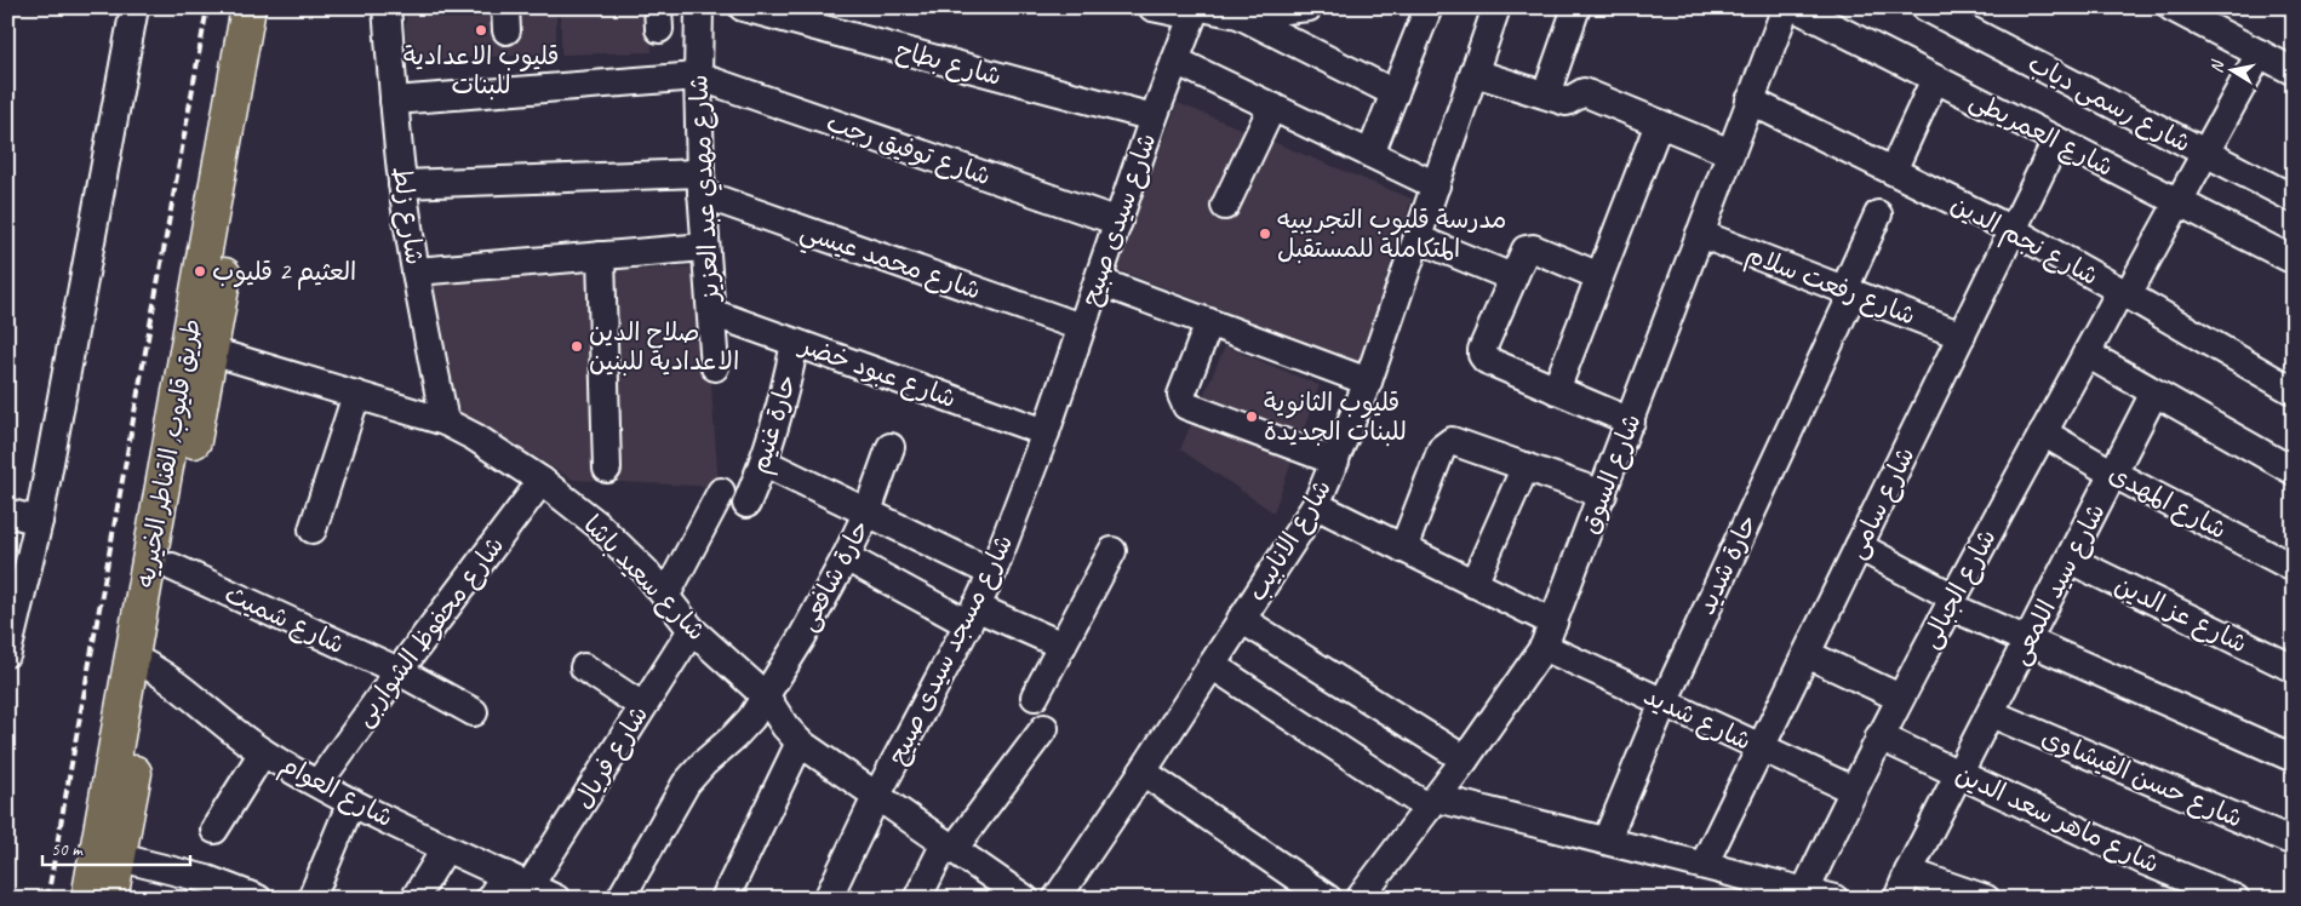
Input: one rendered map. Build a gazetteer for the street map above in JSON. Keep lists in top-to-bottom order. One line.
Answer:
{"streets":{"main road":["طريق قليوب, القناطر الخيريه"],"street":["شارع بطاح","شارع رسمى دياب","شارع العمريطى","شارع توفيق رجب","شارع مهدي عبد العزيز","شارع زلط","شارع سيدى صبيح","شارع نجم الدين","شارع محمد عيسي","شارع رفعت سلام","شارع عبود خضر","حارة غنيم","شارع السوق","شارع المهدى","شارع سامى","شارع الانابيب","حارة شديد","حارة شافعى","شارع سعيد باشا","شارع سيد اللمعى","شارع الجبالى","شارع عز الدين","شارع شميث","شارع محفوظ الشواربى","شارع مسجد سيدى صبيح","شارع شديد","شارع فريال","شارع حسن الفيشاوى","شارع العوام","شارع ماهر سعد الدين"]},"crossings":[["شارع بطاح","شارع سيدى صبيح"],["شارع رسمى دياب","شارع الجبالى"],["شارع العمريطى","شارع سامى"],["شارع العمريطى","شارع الجبالى"],["شارع توفيق رجب","شارع مهدي عبد العزيز"],["شارع توفيق رجب","شارع سيدى صبيح"],["شارع مهدي عبد العزيز","شارع محمد عيسي"],["شارع مهدي عبد العزيز","شارع عبود خضر"],["شارع زلط","شارع سعيد باشا"],["شارع سيدى صبيح","شارع محمد عيسي"],["شارع سيدى صبيح","شارع عبود خضر"],["شارع سيدى صبيح","شارع مسجد سيدى صبيح"],["شارع نجم الدين","شارع السوق"],["شارع نجم الدين","شارع سامى"],["شارع نجم الدين","شارع الجبالى"],["شارع رفعت سلام","شارع السوق"],["شارع رفعت سلام","شارع سامى"],["شارع رفعت سلام","حارة شديد"],["شارع عبود خضر","حارة غنيم"],["شارع عبود خضر","شارع مسجد سيدى صبيح"],["طريق قليوب, القناطر الخيريه","شارع سعيد باشا"],["طريق قليوب, القناطر الخيريه","شارع شميث"],["طريق قليوب, القناطر الخيريه","شارع العوام"],["شارع السوق","شارع شديد"],["شارع المهدى","شارع سيد اللمعى"],["شارع المهدى","شارع الجبالى"],["شارع سامى","شارع شديد"],["شارع الانابيب","شارع شديد"],["حارة شديد","شارع شديد"],["حارة شافعى","شارع سعيد باشا"],["شارع سعيد باشا","شارع محفوظ الشواربى"],["شارع سعيد باشا","شارع مسجد سيدى صبيح"],["شارع سعيد باشا","شارع فريال"],["شارع سيد اللمعى","شارع عز الدين"],["شارع سيد اللمعى","شارع حسن الفيشاوى"],["شارع سيد اللمعى","شارع ماهر سعد الدين"],["شارع الجبالى","شارع شديد"],["شارع الجبالى","شارع ماهر سعد الدين"],["شارع شميث","شارع محفوظ الشواربى"],["شارع محفوظ الشواربى","شارع العوام"],["شارع فريال","شارع العوام"]],"places":["قليوب الاعدادية للبنات","مدرسة قليوب التجريبيه المتكاملة للمستقبل","العثيم 2 قليوب","صلاح الدين الاعدادية للبنين","قليوب الثانوية للبنات الجديدة"],"scale_bar":"50 m","north":"left"}
